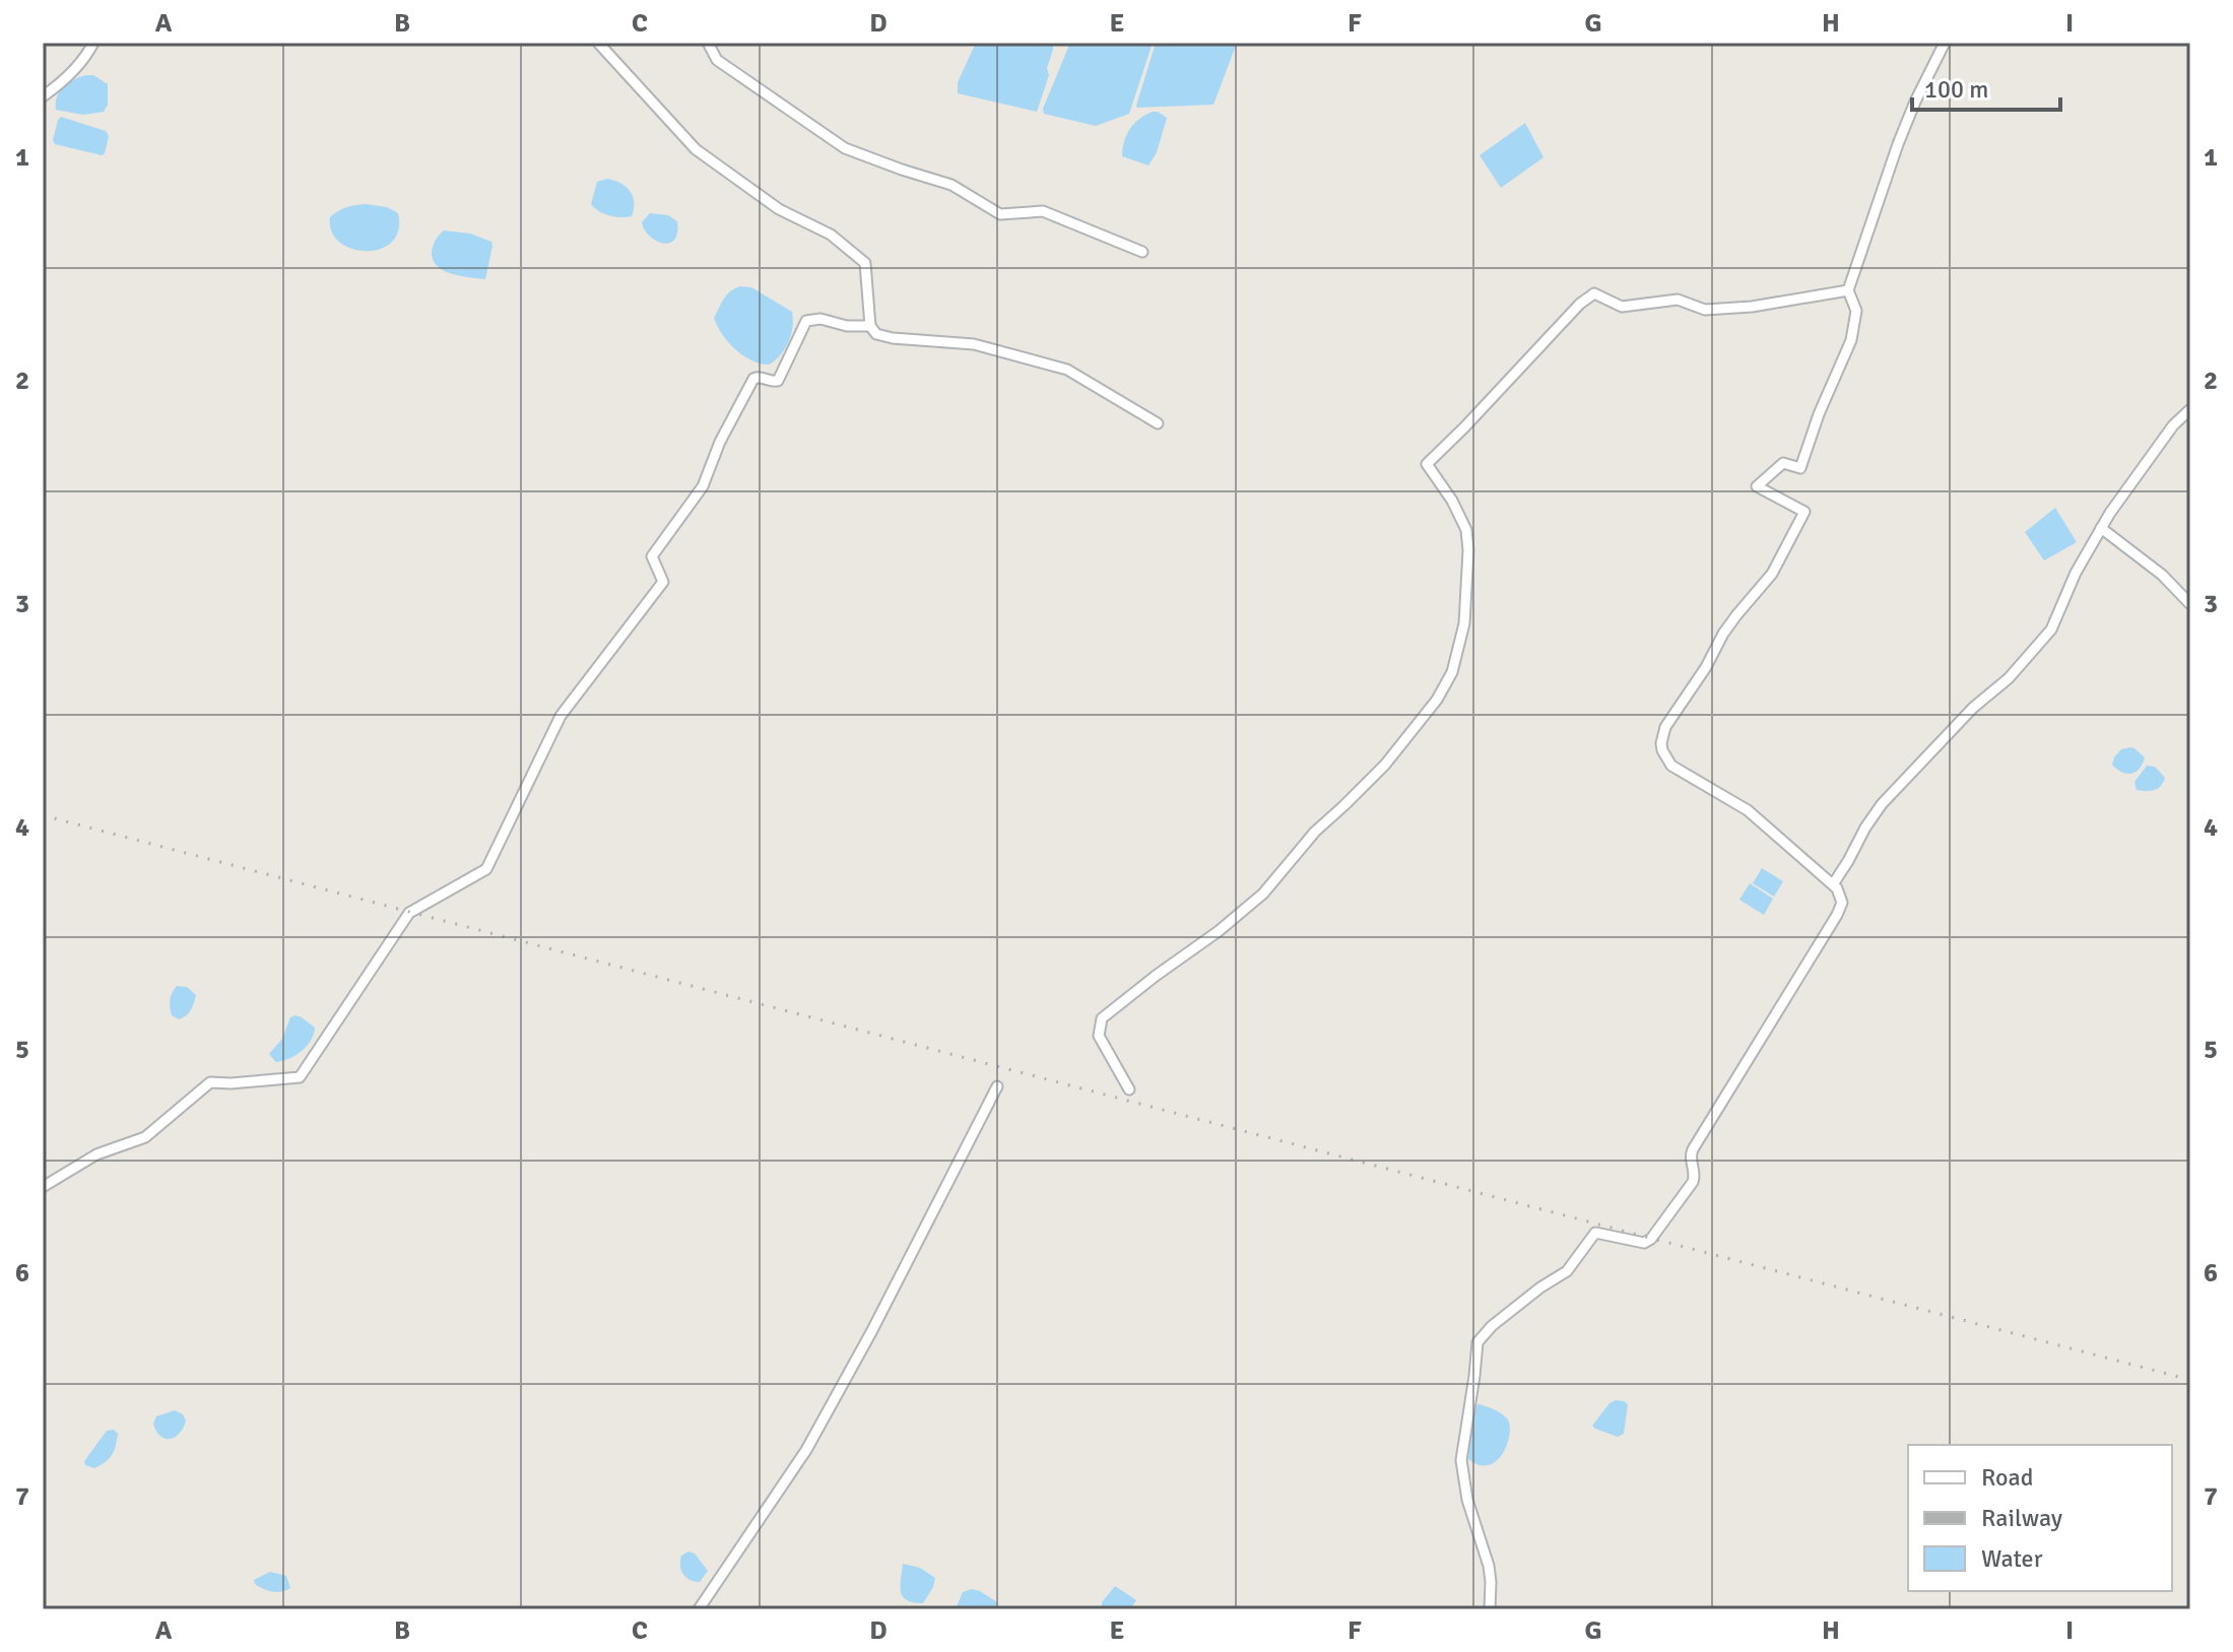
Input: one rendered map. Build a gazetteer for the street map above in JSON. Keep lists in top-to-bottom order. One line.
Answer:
{"legend":["Road","Railway","Water"],"scale_bar":"100 m","grid":{"columns":["A","B","C","D","E","F","G","H","I"],"rows":["1","2","3","4","5","6","7"]}}
